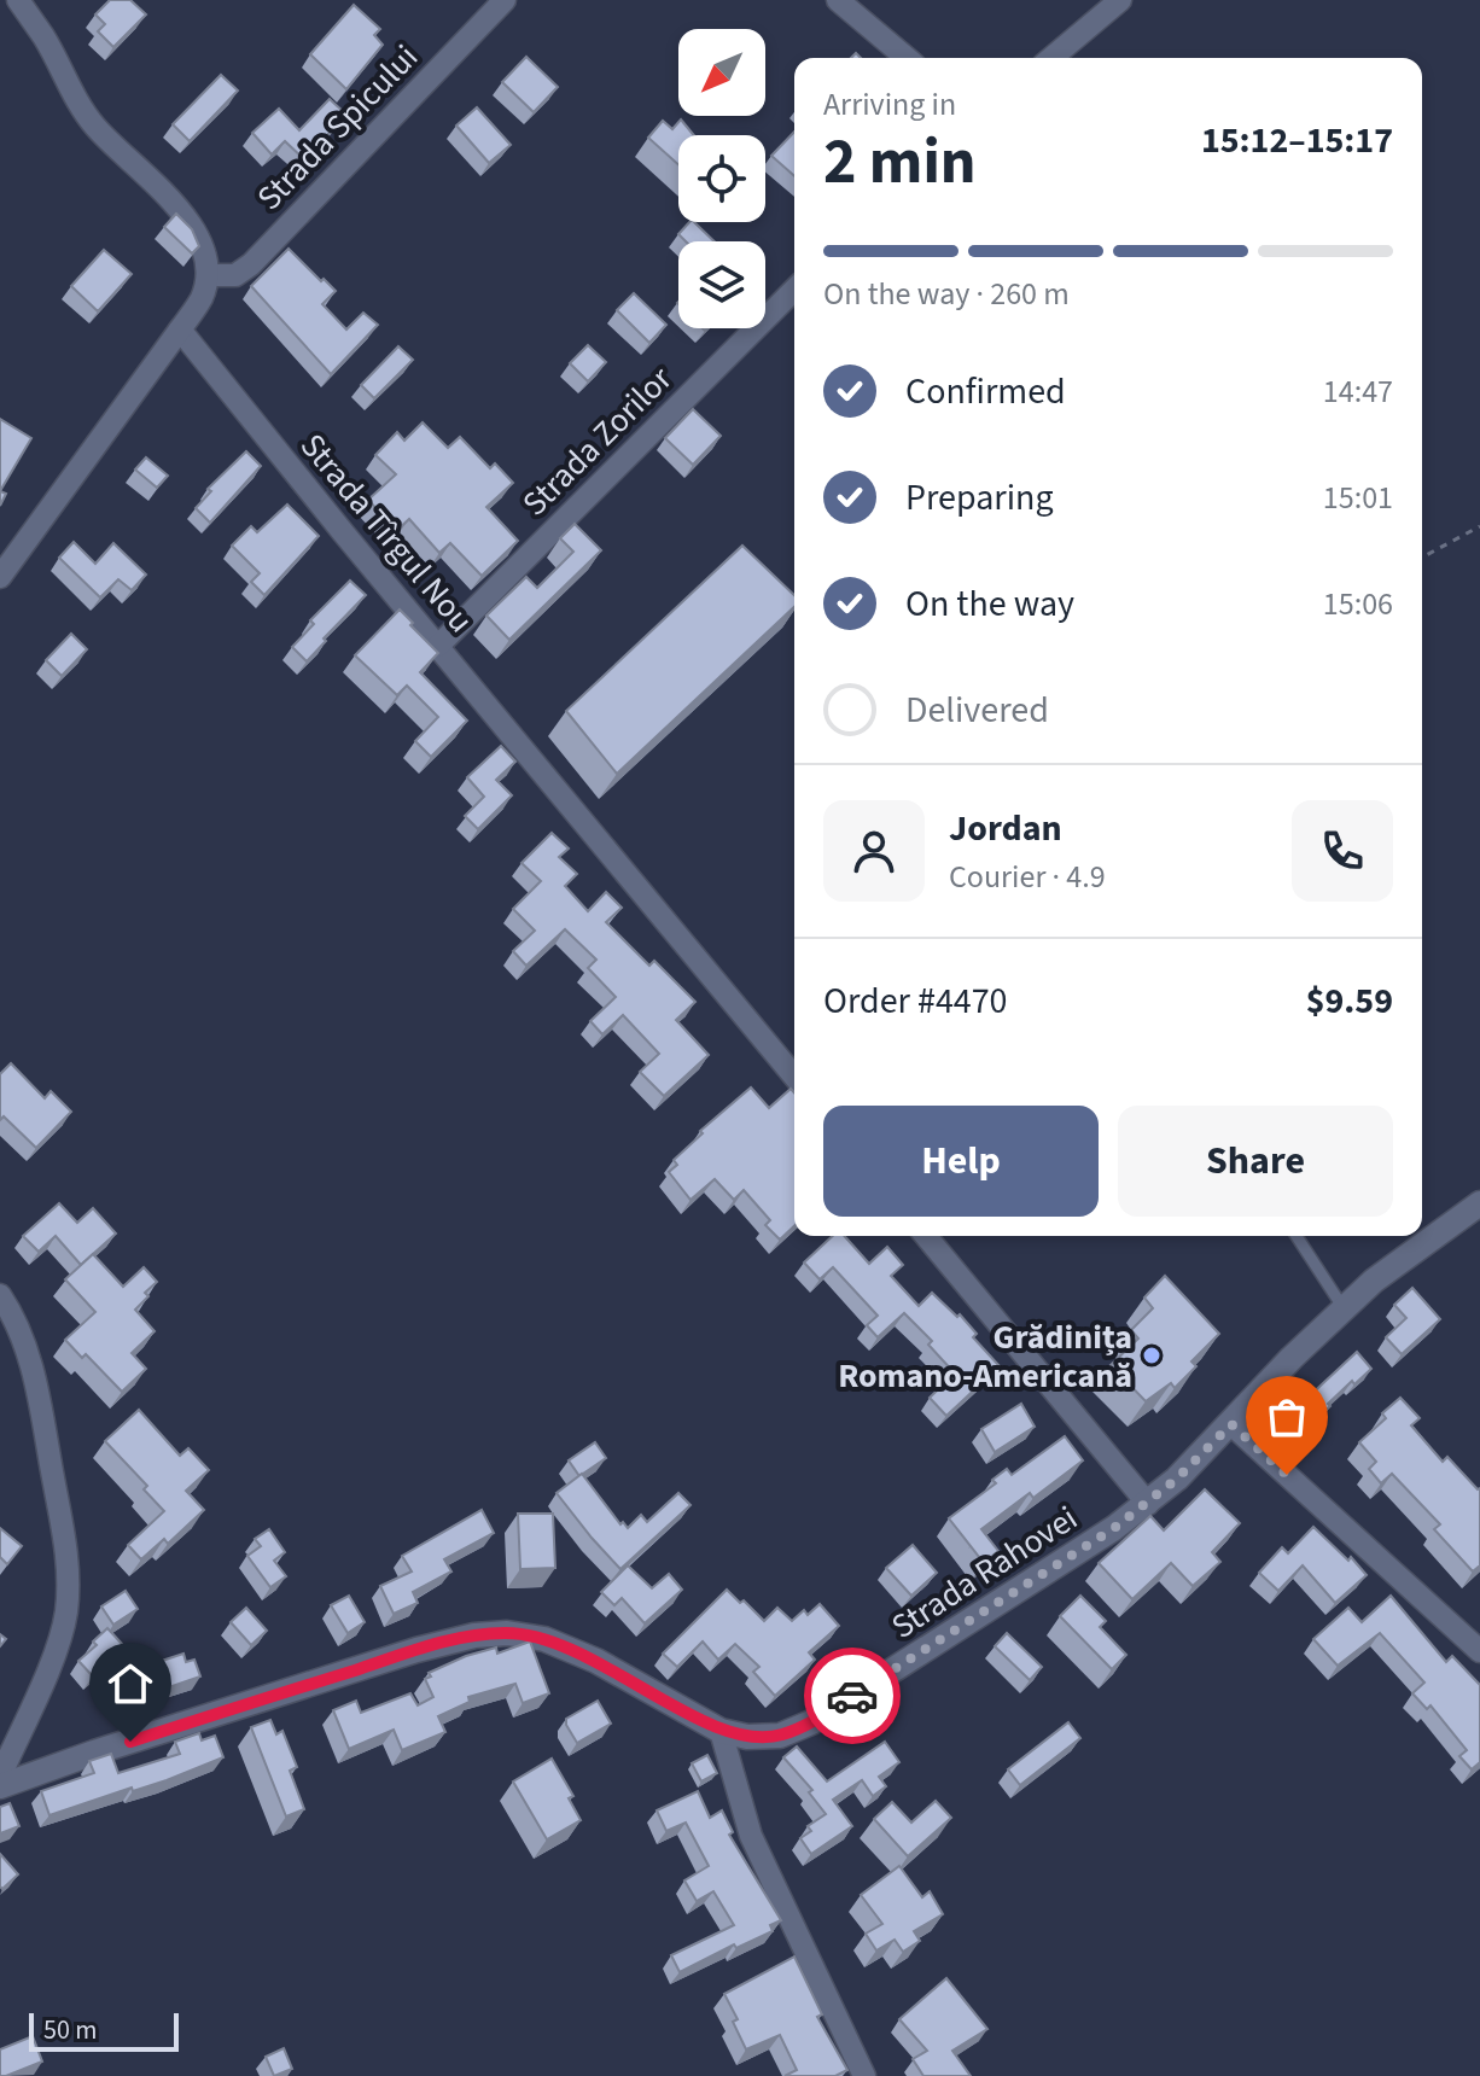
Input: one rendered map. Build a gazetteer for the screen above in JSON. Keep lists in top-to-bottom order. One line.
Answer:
{"streets":{"main road":["Strada Rahovei"],"street":["Strada Spicului","Strada Zorilor","Strada Tîrgul Nou"]},"crossings":[["Strada Zorilor","Strada Tîrgul Nou"]],"places":["Grădinița Romano-Americană"],"scale_bar":"50 m","north":"bottom left","page":{"heading":["2 min","Arriving in","15:12–15:17"],"panel":["Jordan","Courier · 4.9","Order #4470","$9.59"],"bar":"On the way · 260 m","list":[["Confirmed","14:47"],["Preparing","15:01"],["On the way","15:06"],"Delivered"],"buttons":["Help","Share"],"scale":"50 m"}}
